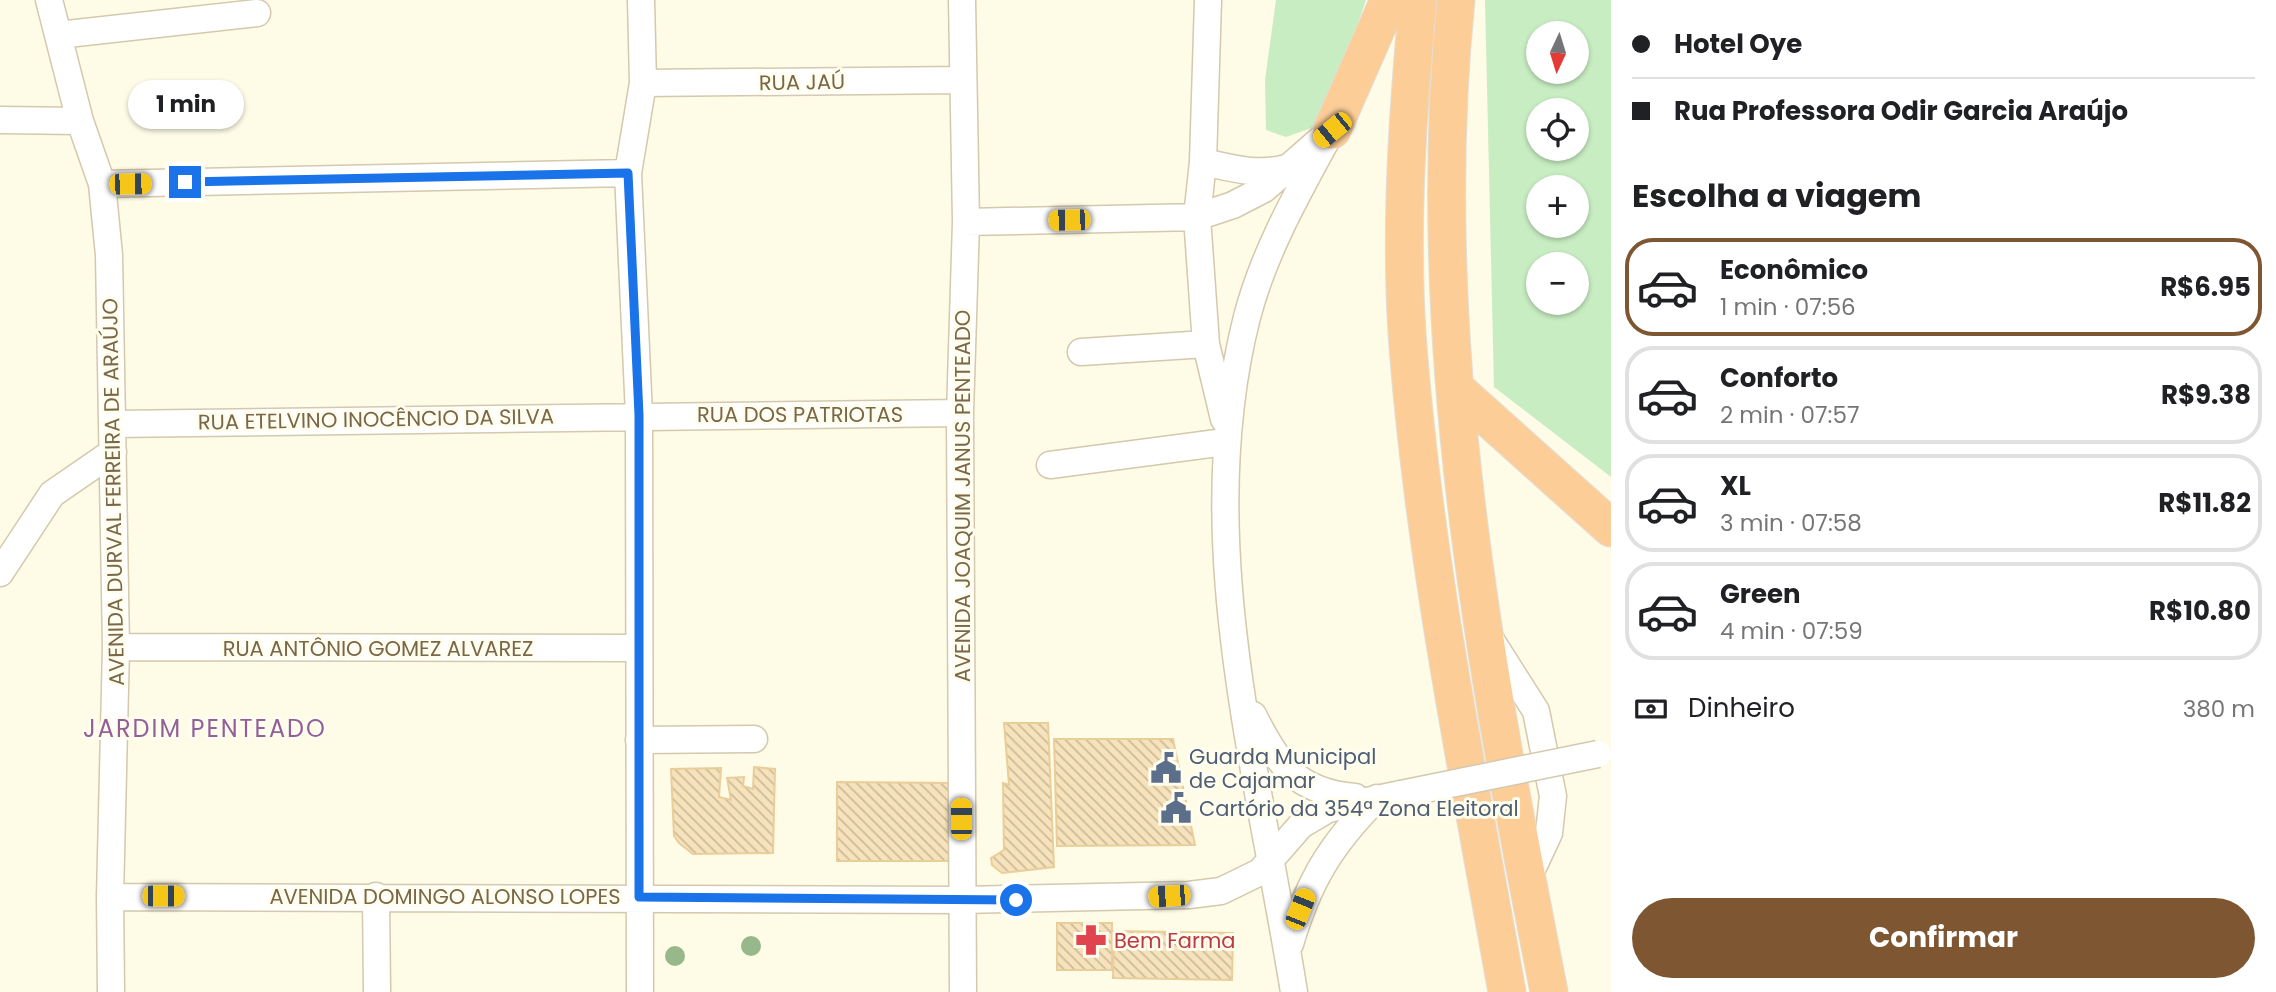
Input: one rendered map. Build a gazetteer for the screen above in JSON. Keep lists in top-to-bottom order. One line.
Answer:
{"streets":{"street":["RUA JAÚ","RUA DOS PATRIOTAS","RUA ETELVINO INOCÊNCIO DA SILVA","AVENIDA DURVAL FERREIRA DE ARAÚJO","AVENIDA JOAQUIM JANUS PENTEADO","RUA ANTÔNIO GOMEZ ALVAREZ","AVENIDA DOMINGO ALONSO LOPES"]},"crossings":[["RUA JAÚ","AVENIDA JOAQUIM JANUS PENTEADO"],["RUA DOS PATRIOTAS","RUA ETELVINO INOCÊNCIO DA SILVA"],["RUA DOS PATRIOTAS","AVENIDA JOAQUIM JANUS PENTEADO"],["RUA ETELVINO INOCÊNCIO DA SILVA","AVENIDA DURVAL FERREIRA DE ARAÚJO"],["AVENIDA DURVAL FERREIRA DE ARAÚJO","RUA ANTÔNIO GOMEZ ALVAREZ"],["AVENIDA DURVAL FERREIRA DE ARAÚJO","AVENIDA DOMINGO ALONSO LOPES"],["AVENIDA JOAQUIM JANUS PENTEADO","AVENIDA DOMINGO ALONSO LOPES"]],"districts":["JARDIM PENTEADO"],"places":{"public building":["Guarda Municipal de Cajamar","Cartório da 354ª Zona Eleitoral"],"pharmacy":["Bem Farma"]},"north":"bottom","page":{"banner":["Hotel Oye","Rua Professora Odir Garcia Araújo"],"map_buttons":["+","−"],"bubble":"1 min","heading":"Escolha a viagem","list":[{"name":"Econômico","note":"1 min · 07:56","value":"R$6.95"},{"name":"Conforto","note":"2 min · 07:57","value":"R$9.38"},{"name":"XL","note":"3 min · 07:58","value":"R$11.82"},{"name":"Green","note":"4 min · 07:59","value":"R$10.80"}],"pay":["Dinheiro","380 m"],"buttons":"Confirmar"}}
